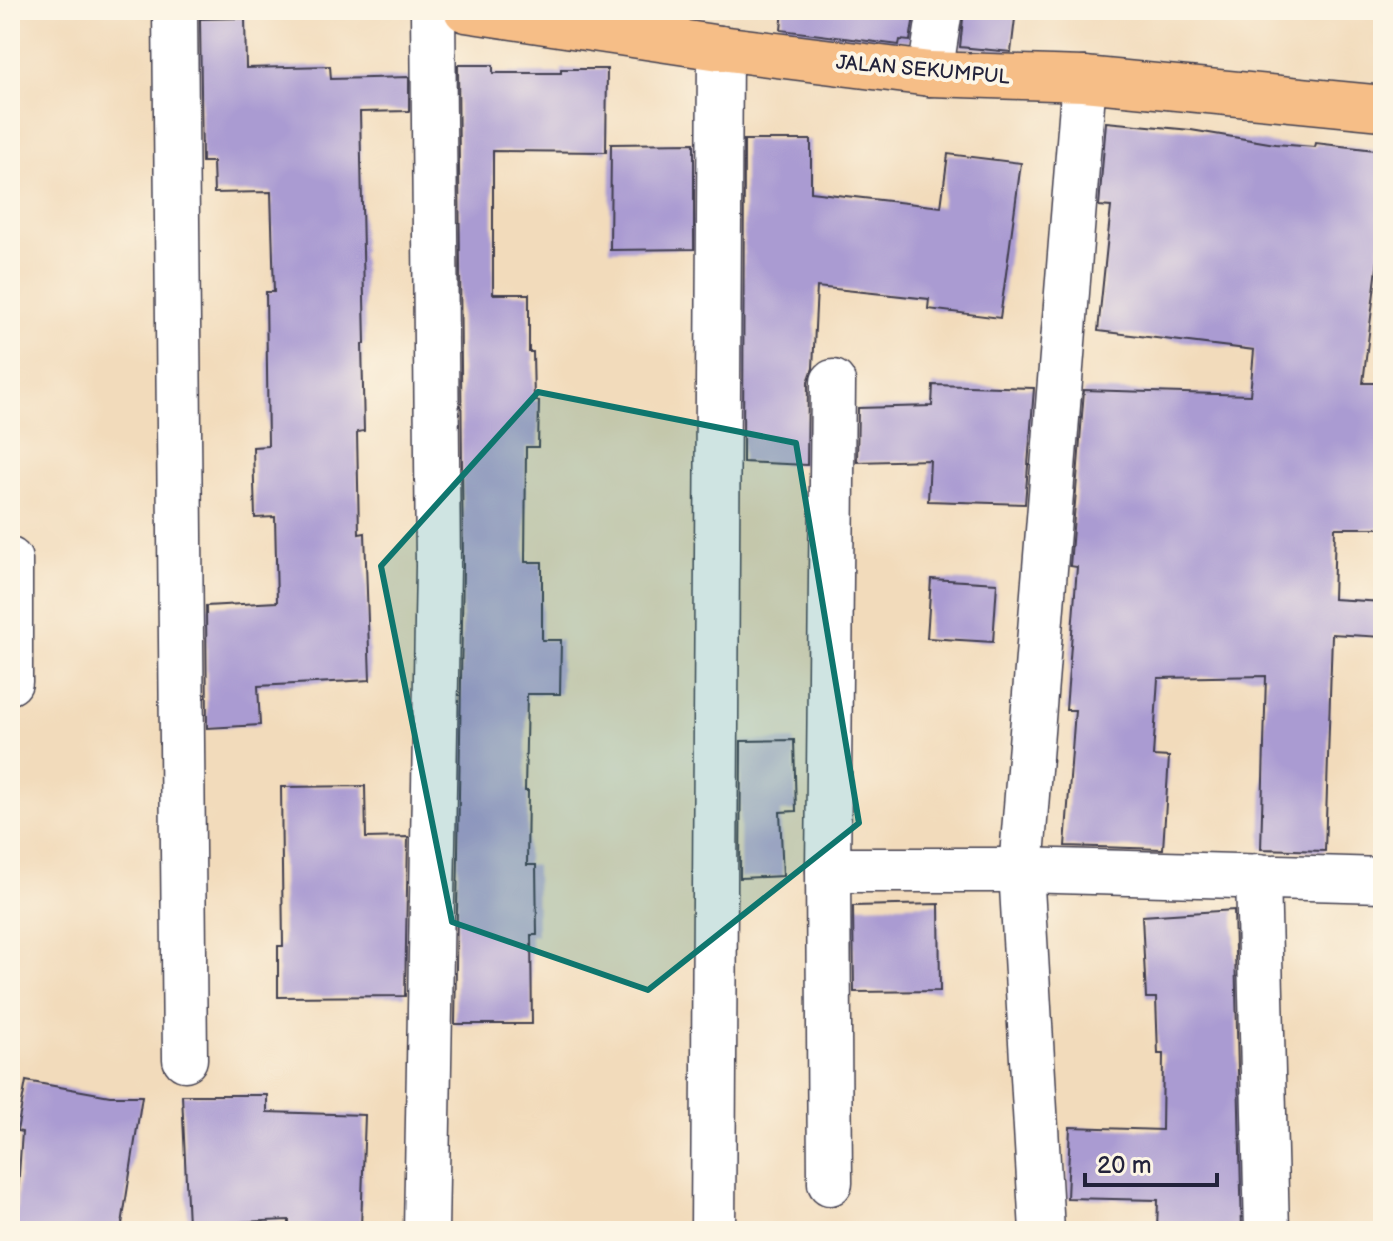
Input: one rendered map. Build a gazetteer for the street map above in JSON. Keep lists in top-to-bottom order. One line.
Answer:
{"streets":{"main road":["JALAN SEKUMPUL"]},"scale_bar":"20 m"}
